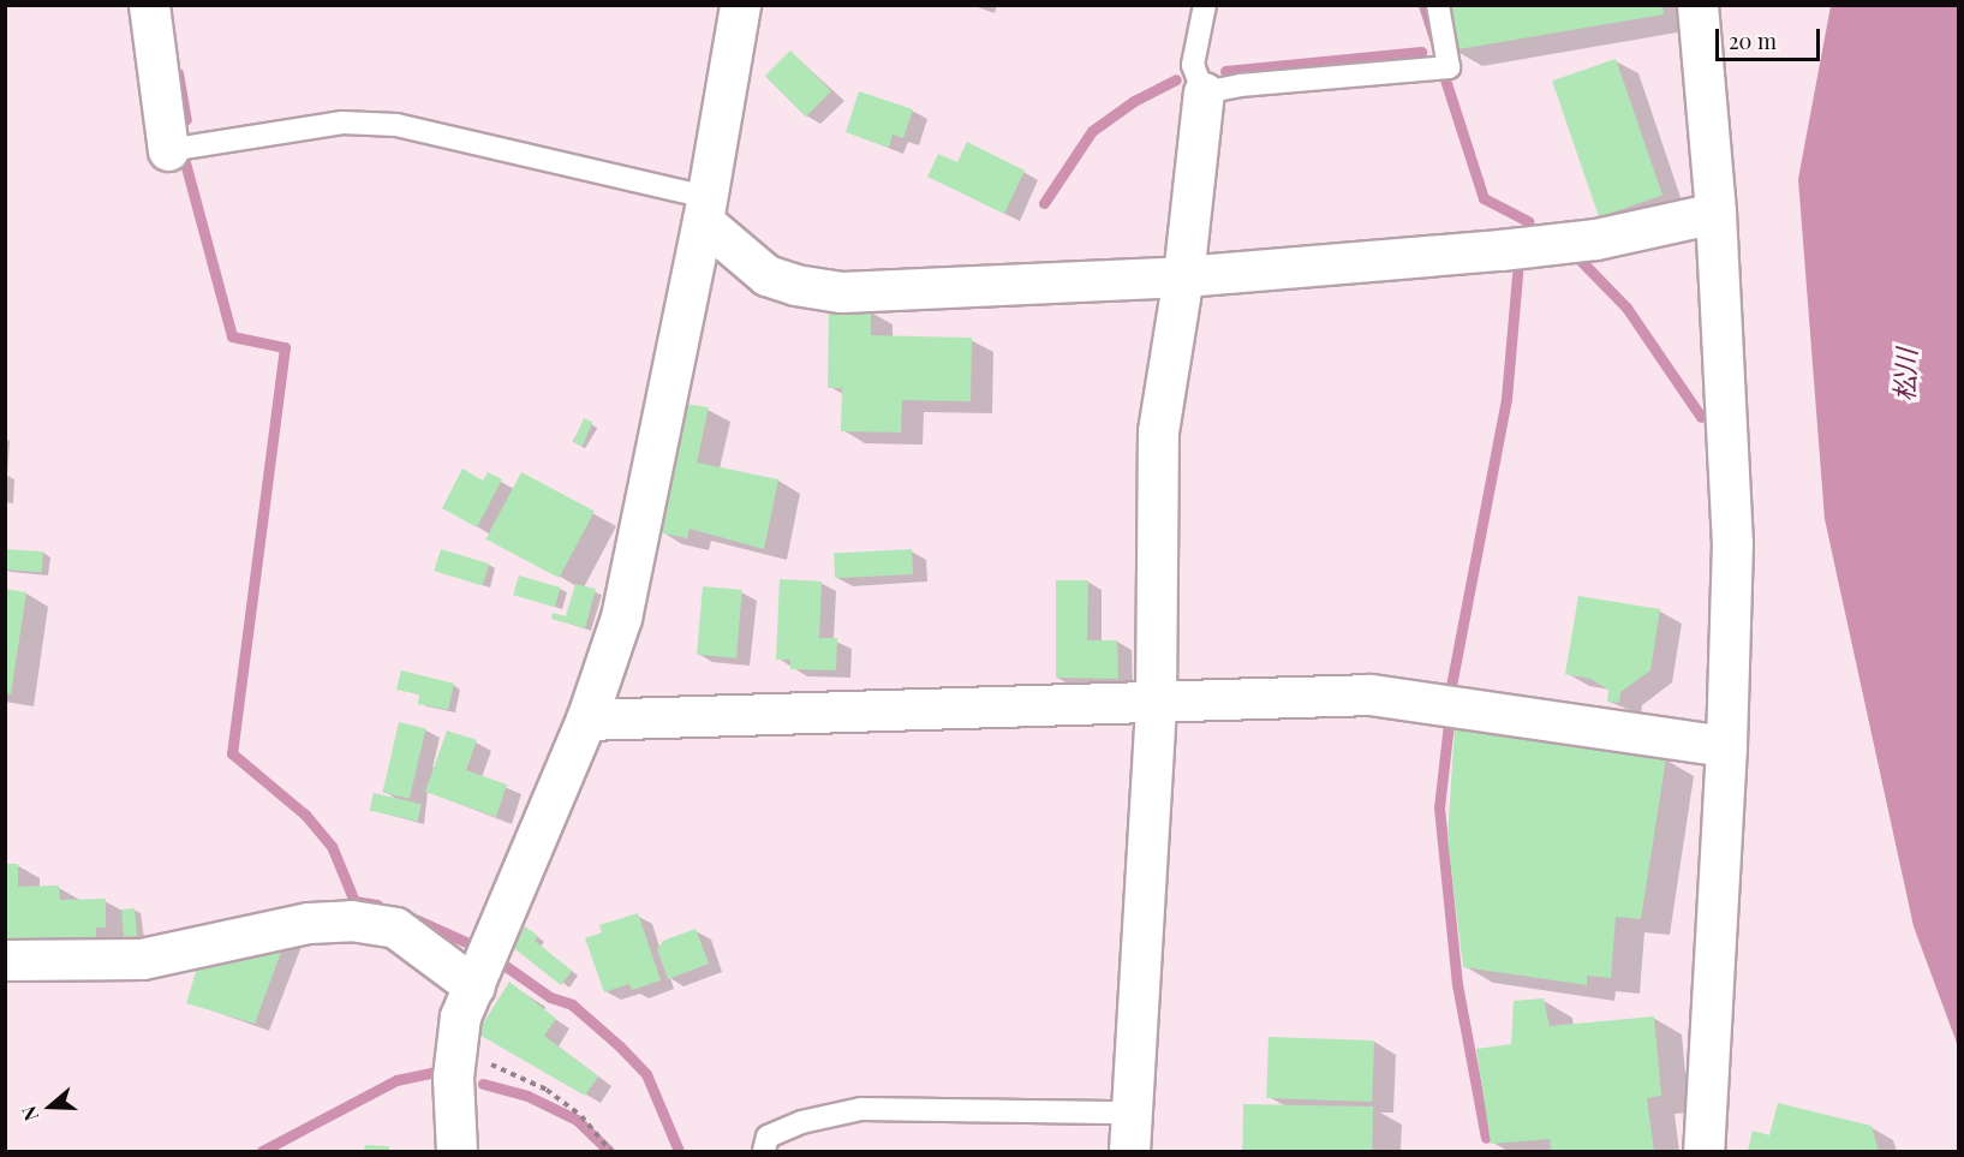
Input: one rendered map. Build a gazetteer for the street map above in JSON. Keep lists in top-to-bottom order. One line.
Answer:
{"water":["松川"],"scale_bar":"20 m","north":"left"}
